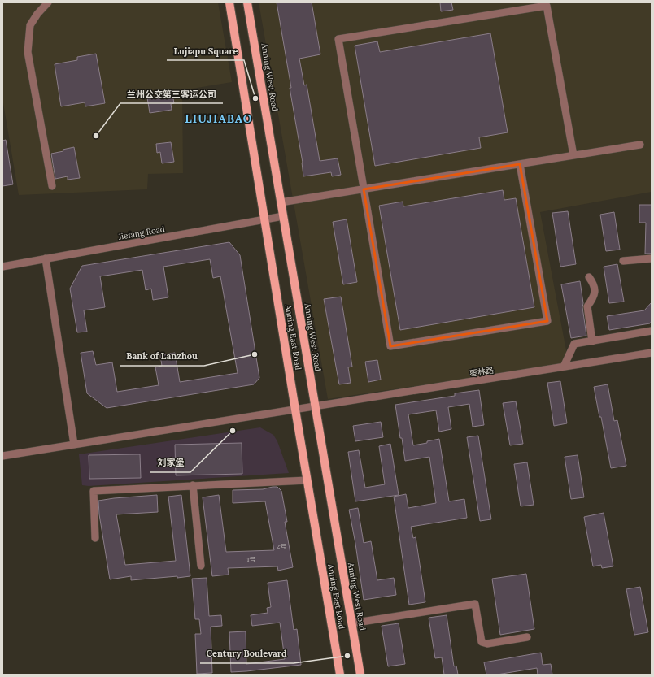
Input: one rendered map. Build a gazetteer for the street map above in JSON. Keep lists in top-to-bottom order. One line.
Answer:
{"streets":{"main road":["Anning West Road","Anning East Road"],"street":["Jiefang Road","枣林路"]},"crossings":[["Anning West Road","Jiefang Road"],["Anning West Road","枣林路"],["Jiefang Road","Anning East Road"],["Anning East Road","枣林路"]],"districts":["LIUJIABAO"],"places":["Lujiapu Square","兰州公交第三客运公司","Bank of Lanzhou","刘家堡","Century Boulevard"],"house_numbers":["2号","1号"]}
